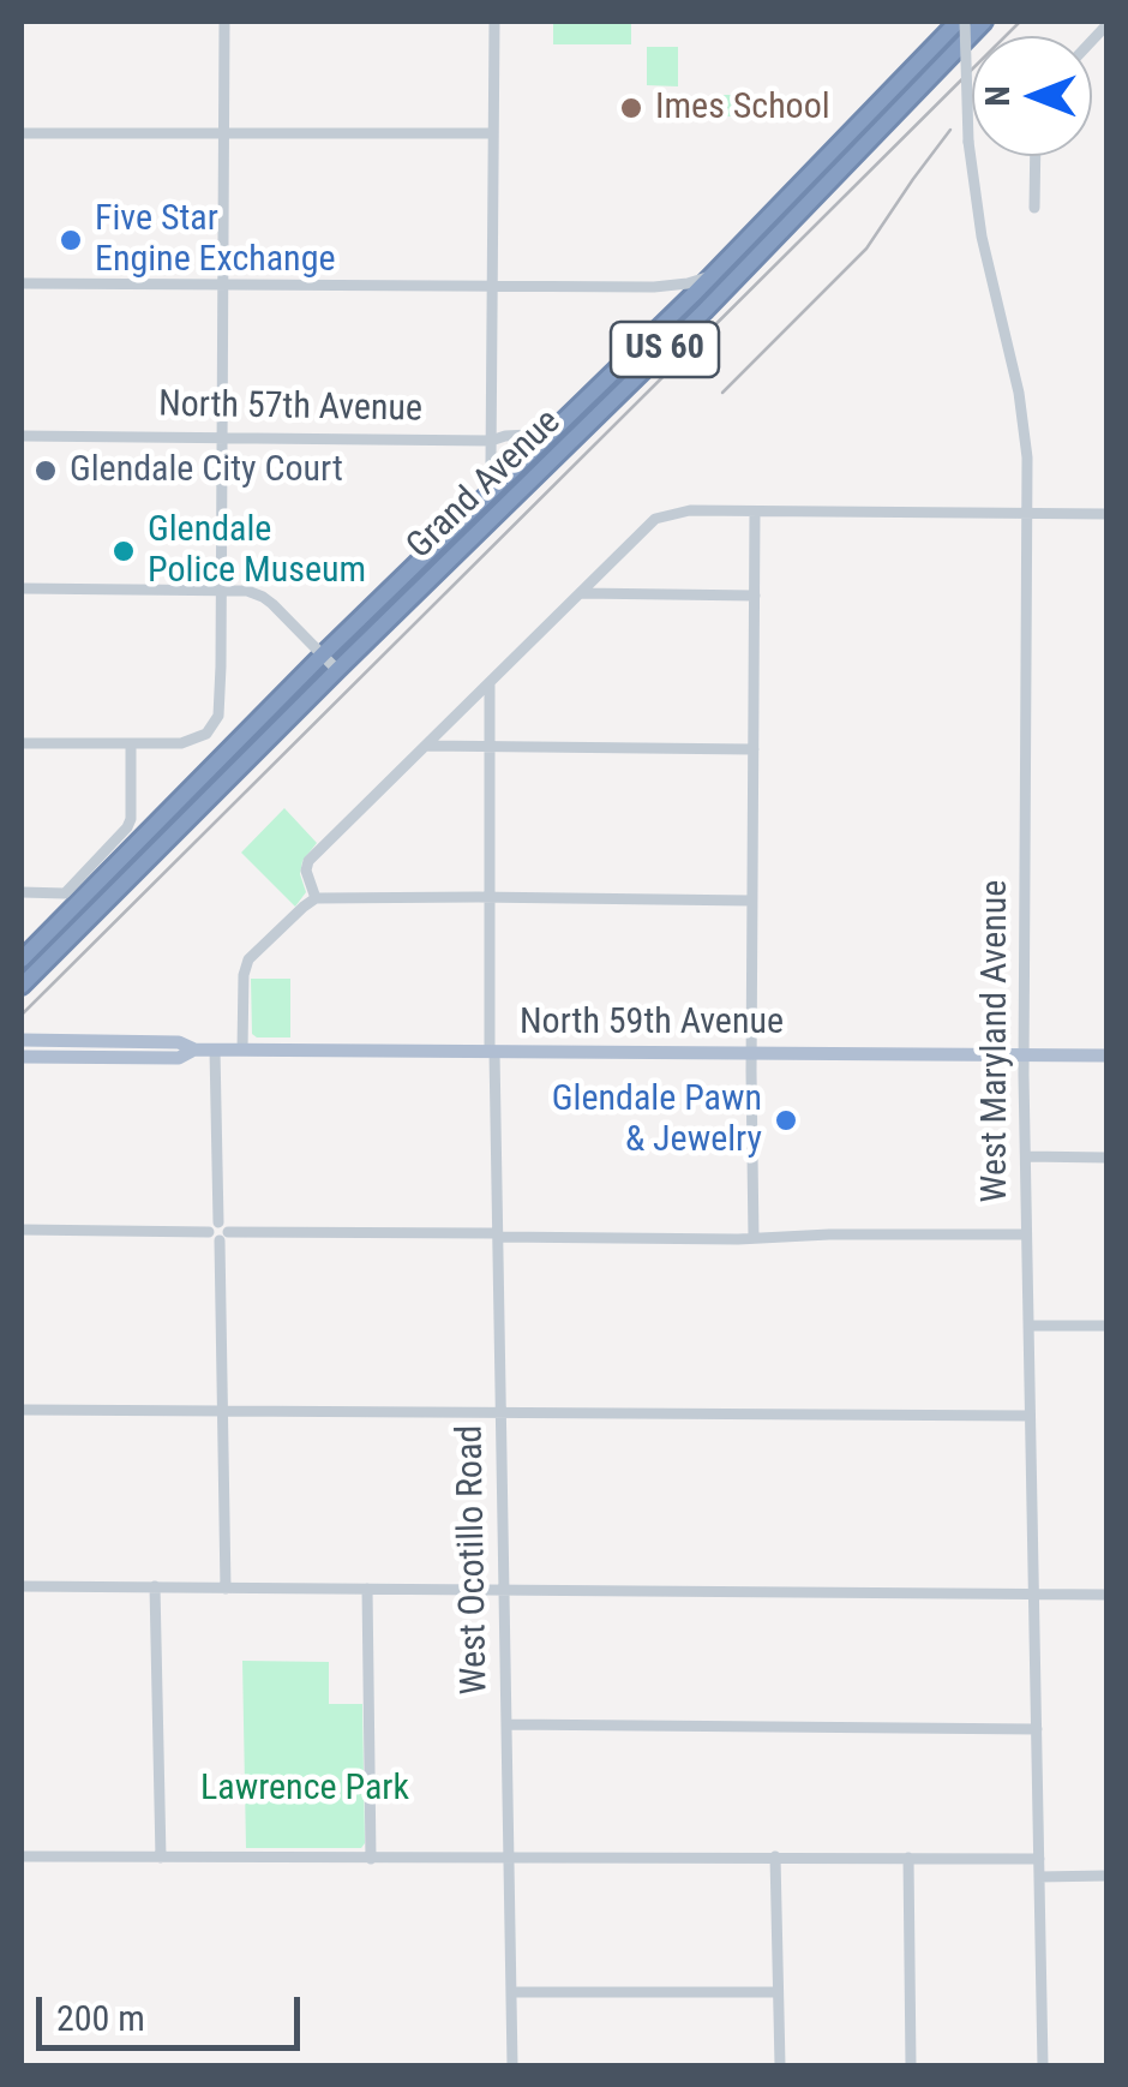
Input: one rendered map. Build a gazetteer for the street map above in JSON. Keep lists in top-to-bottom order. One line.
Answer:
{"streets":{"highway":["US 60","Grand Avenue"],"main road":["North 59th Avenue"],"street":["North 57th Avenue","West Maryland Avenue","West Ocotillo Road"]},"crossings":[["North 57th Avenue","Grand Avenue"],["Grand Avenue","West Maryland Avenue"],["North 59th Avenue","West Maryland Avenue"],["North 59th Avenue","West Ocotillo Road"]],"parks":["Lawrence Park"],"places":["Imes School","Five Star Engine Exchange","Glendale City Court","Glendale Police Museum","Glendale Pawn & Jewelry"],"scale_bar":"200 m","north":"left"}
